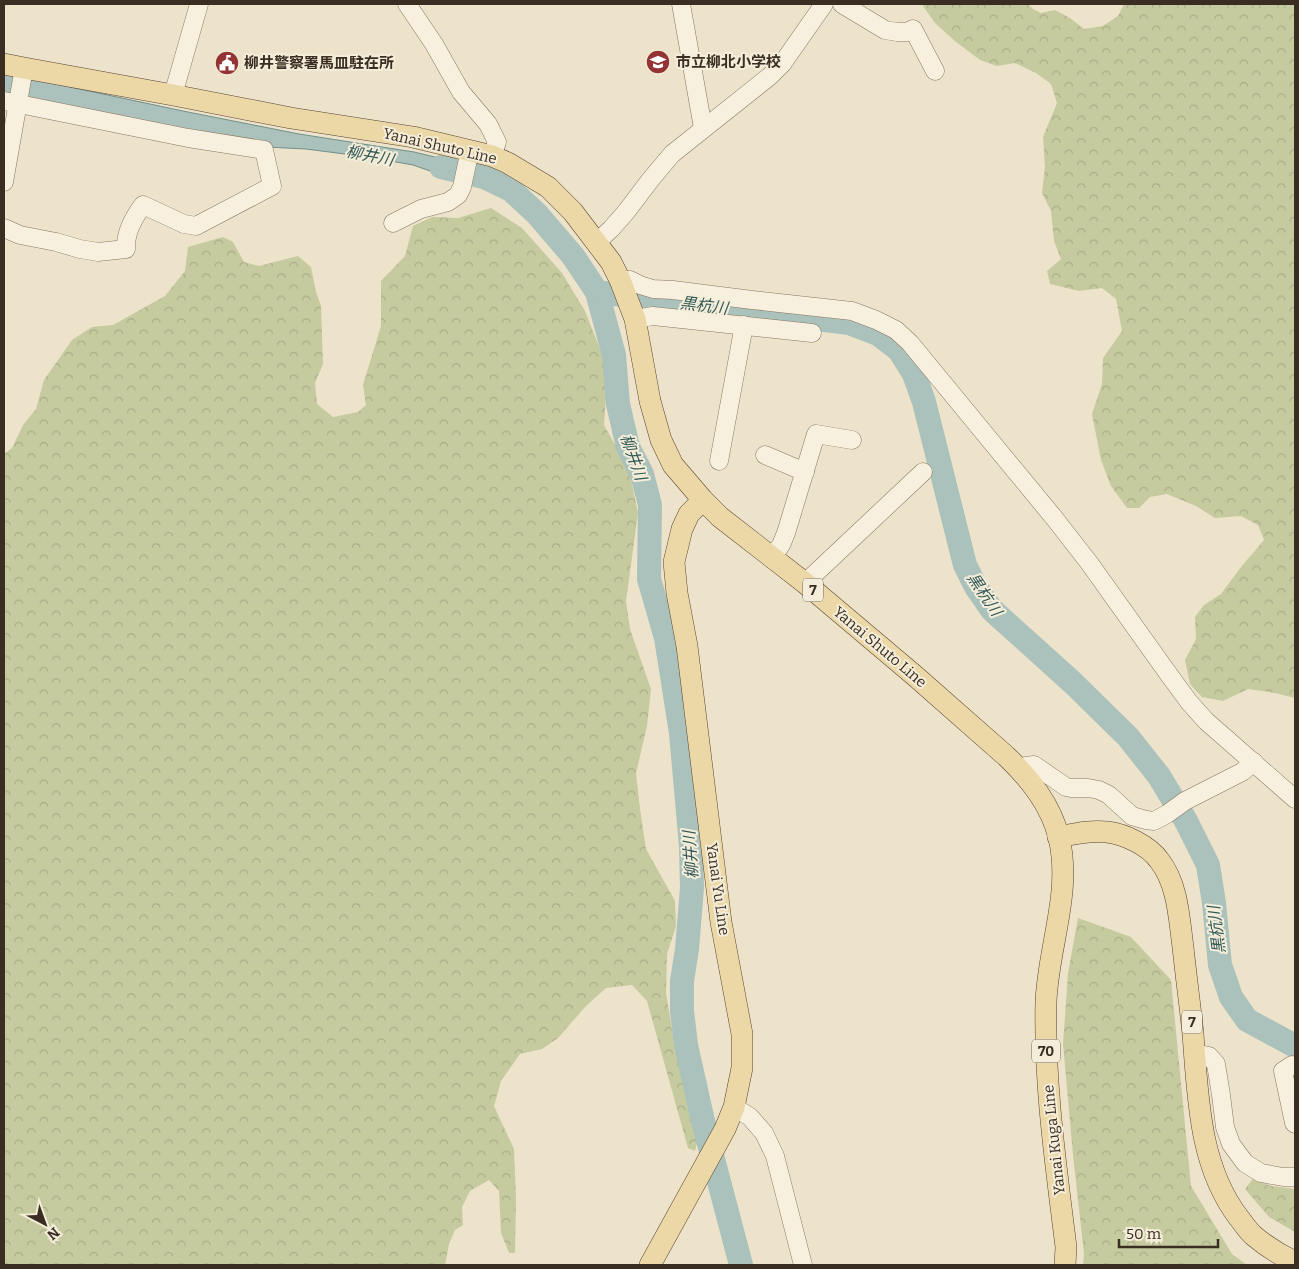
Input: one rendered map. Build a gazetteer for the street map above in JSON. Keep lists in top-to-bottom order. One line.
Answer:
{"streets":{"main road":["Yanai Shuto Line","7","Yanai Yu Line","70","Yanai Kuga Line"]},"crossings":[["Yanai Shuto Line","7"],["Yanai Shuto Line","Yanai Yu Line"],["Yanai Shuto Line","Yanai Kuga Line"],["7","Yanai Kuga Line"]],"water":["柳井川","黒杭川"],"places":{"school or university":["市立柳北小学校"],"public building":["柳井警察署馬皿駐在所"]},"scale_bar":"50 m","north":"bottom right"}
